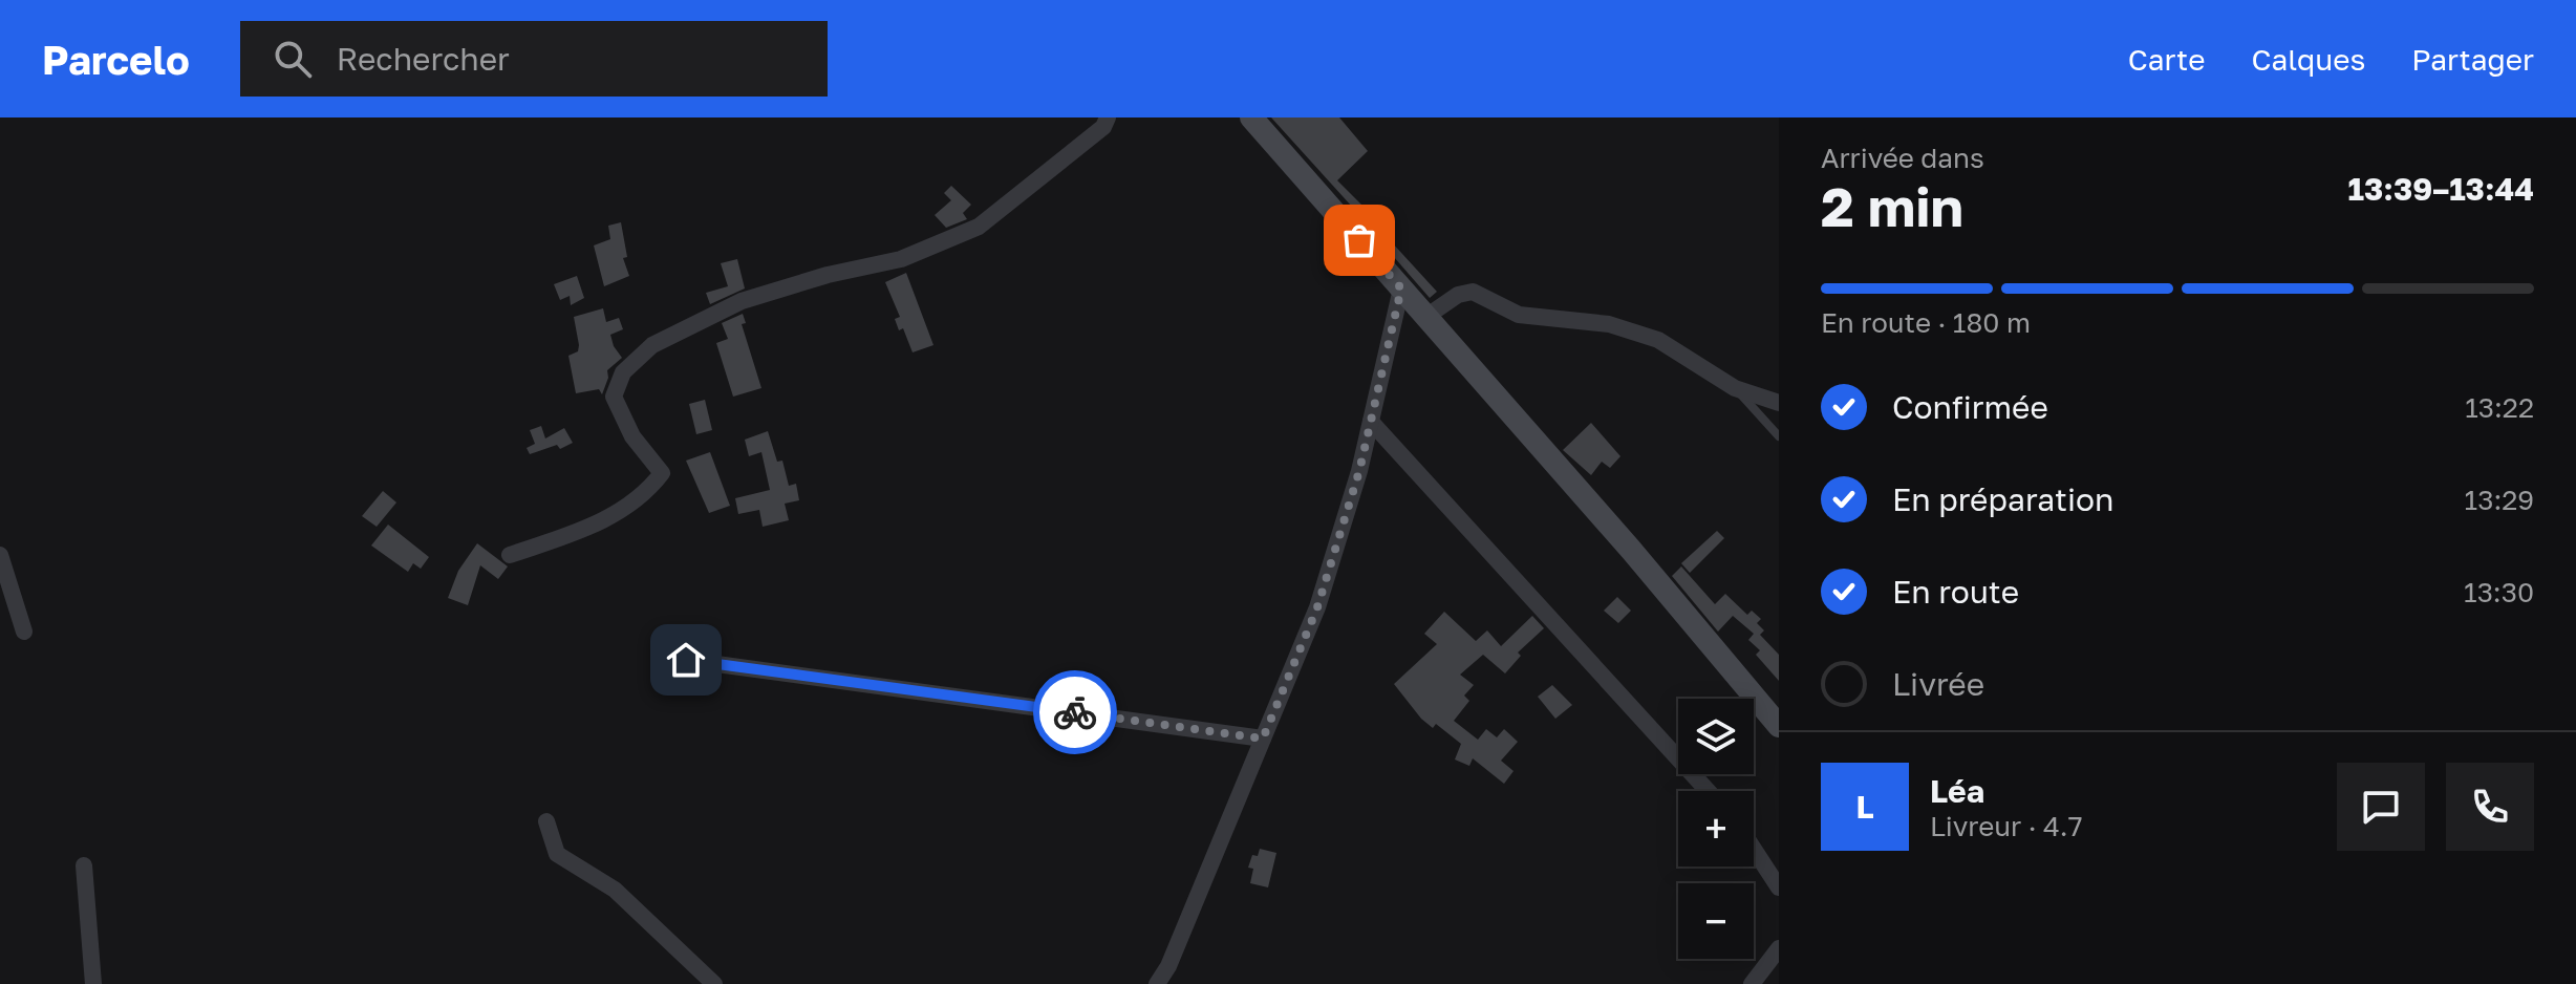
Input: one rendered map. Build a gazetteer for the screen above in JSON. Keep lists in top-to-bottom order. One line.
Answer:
{"page":{"header":"Parcelo","search":"Rechercher","nav":["Carte","Calques","Partager"],"heading":["2 min","Arrivée dans","13:39–13:44"],"panel":["Léa","Livreur · 4.7"],"bar":"En route · 180 m","list":[["Confirmée","13:22"],["En préparation","13:29"],["En route","13:30"],"Livrée"],"map_buttons":["+","−"],"round":"L"}}
